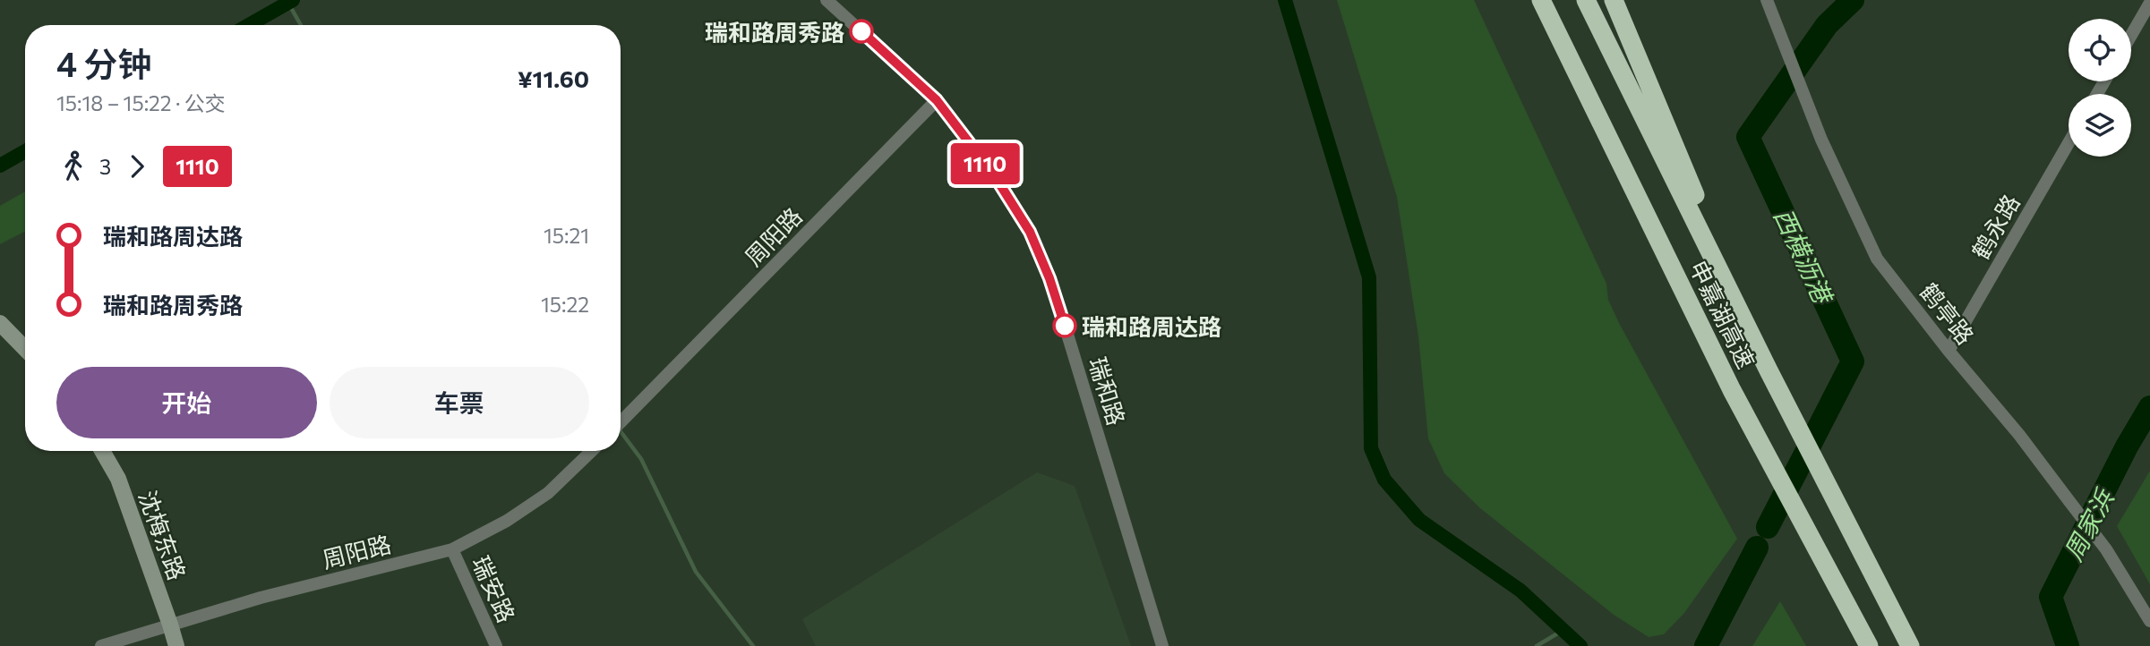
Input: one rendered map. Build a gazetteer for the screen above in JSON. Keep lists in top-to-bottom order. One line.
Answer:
{"streets":{"highway":["申嘉湖高速"],"street":["鹤永路","周阳路","鹤亭路","瑞和路","沈梅东路","瑞安路"]},"crossings":[["鹤永路","鹤亭路"],["周阳路","瑞和路"],["周阳路","沈梅东路"],["周阳路","瑞安路"]],"water":["西横沥港","周家浜"],"places":["瑞和路周秀路","瑞和路周达路"],"lines":["bus line 1110"],"page":{"on_map":"1110","heading":["4 分钟","15:18 – 15:22 · 公交","¥11.60"],"legs":["3","1110"],"list":[{"name":"瑞和路周达路","value":"15:21"},{"name":"瑞和路周秀路","value":"15:22"}],"buttons":["开始","车票"]}}
